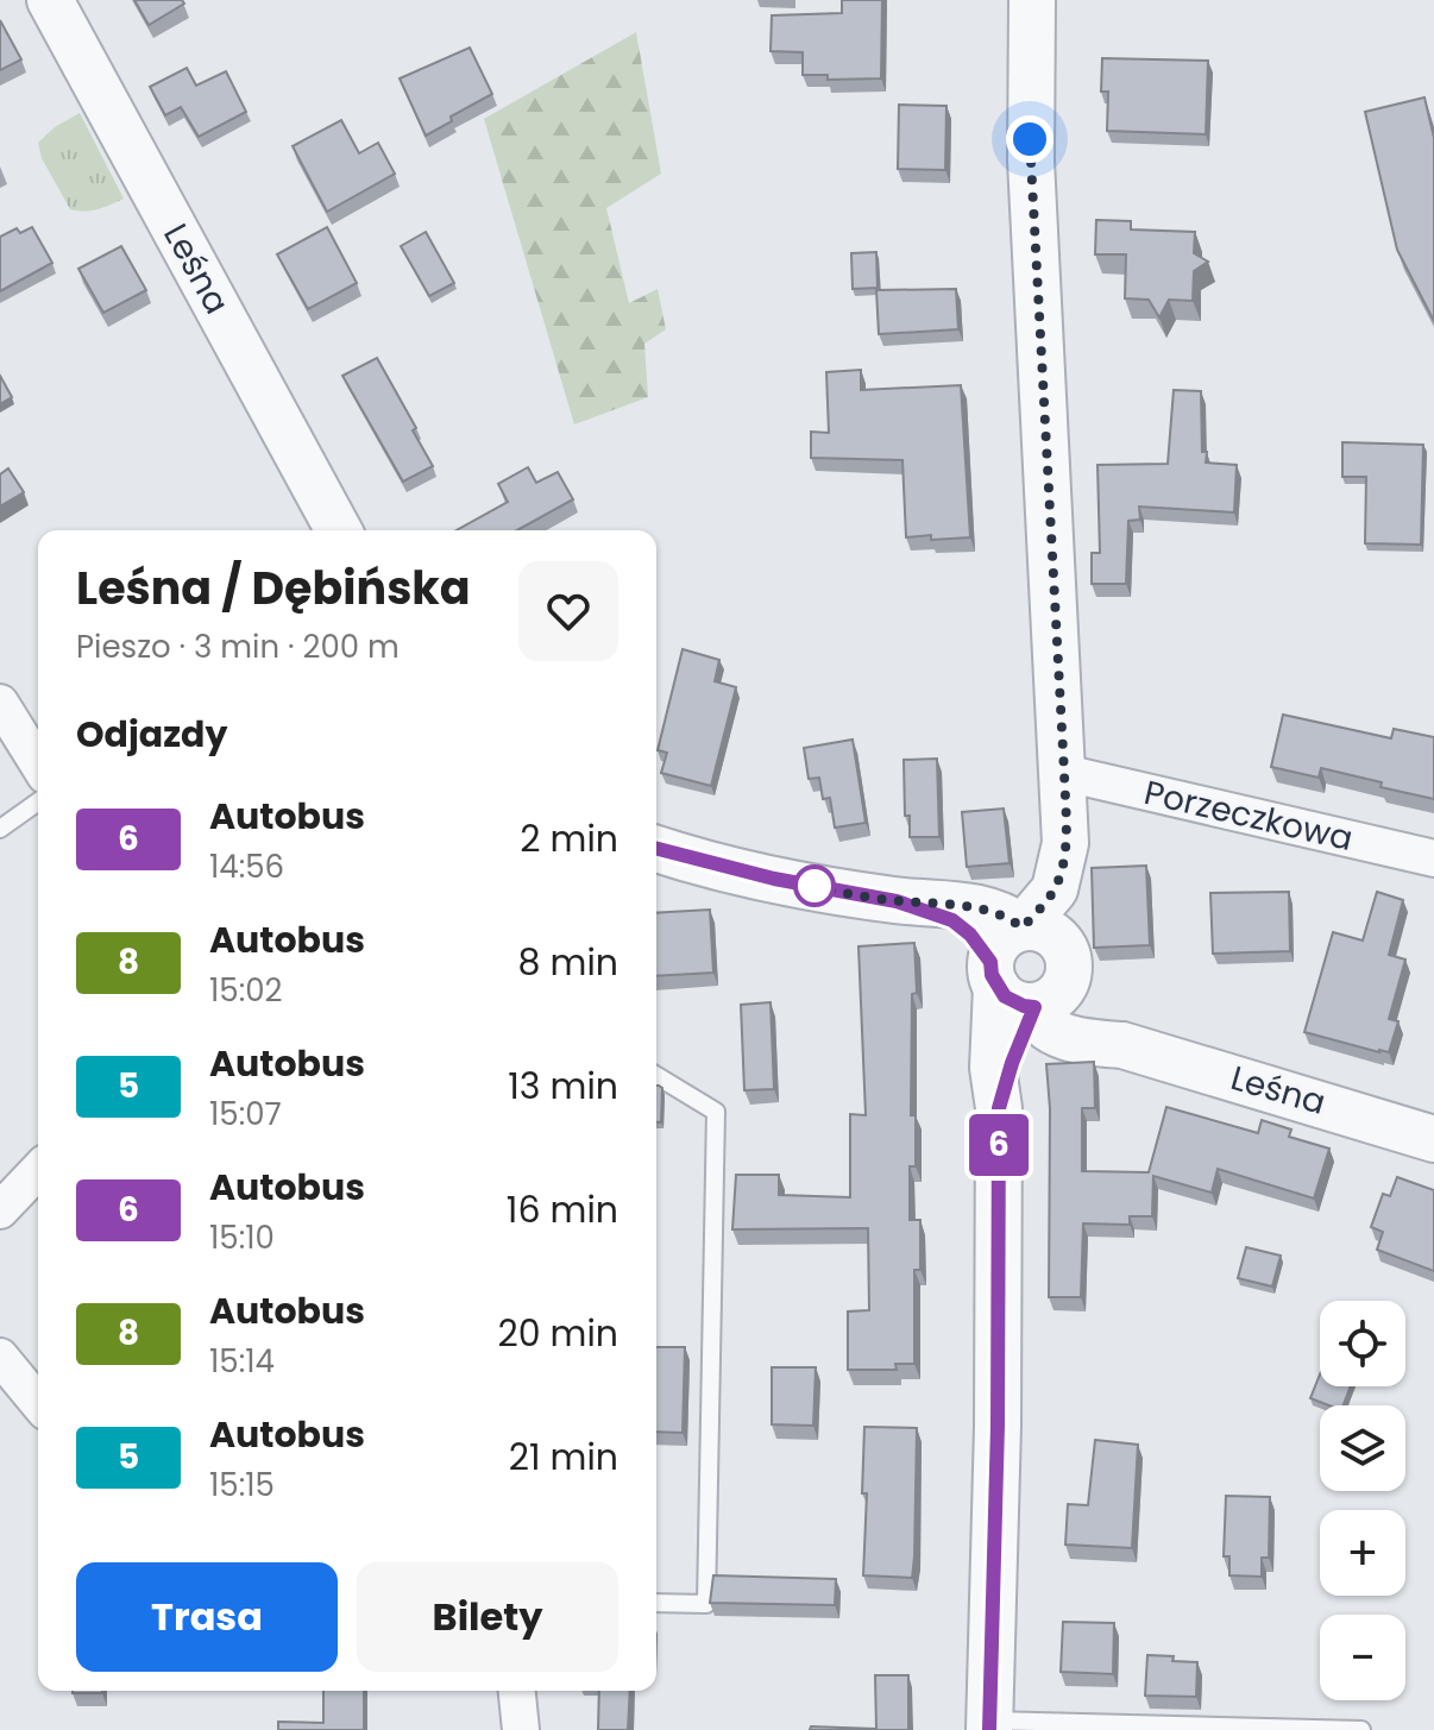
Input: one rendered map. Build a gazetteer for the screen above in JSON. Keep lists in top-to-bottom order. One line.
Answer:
{"streets":{"street":["Leśna","Porzeczkowa"]},"lines":["bus line 6"],"page":{"on_map":"6","heading":[["Leśna / Dębińska","Pieszo · 3 min · 200 m"],"Odjazdy"],"list":[{"mark":"6","name":"Autobus","note":"14:56","value":"2 min"},{"mark":"8","name":"Autobus","note":"15:02","value":"8 min"},{"mark":"5","name":"Autobus","note":"15:07","value":"13 min"},{"mark":"6","name":"Autobus","note":"15:10","value":"16 min"},{"mark":"8","name":"Autobus","note":"15:14","value":"20 min"},{"mark":"5","name":"Autobus","note":"15:15","value":"21 min"}],"map_buttons":["+","−"],"buttons":["Trasa","Bilety"]}}
